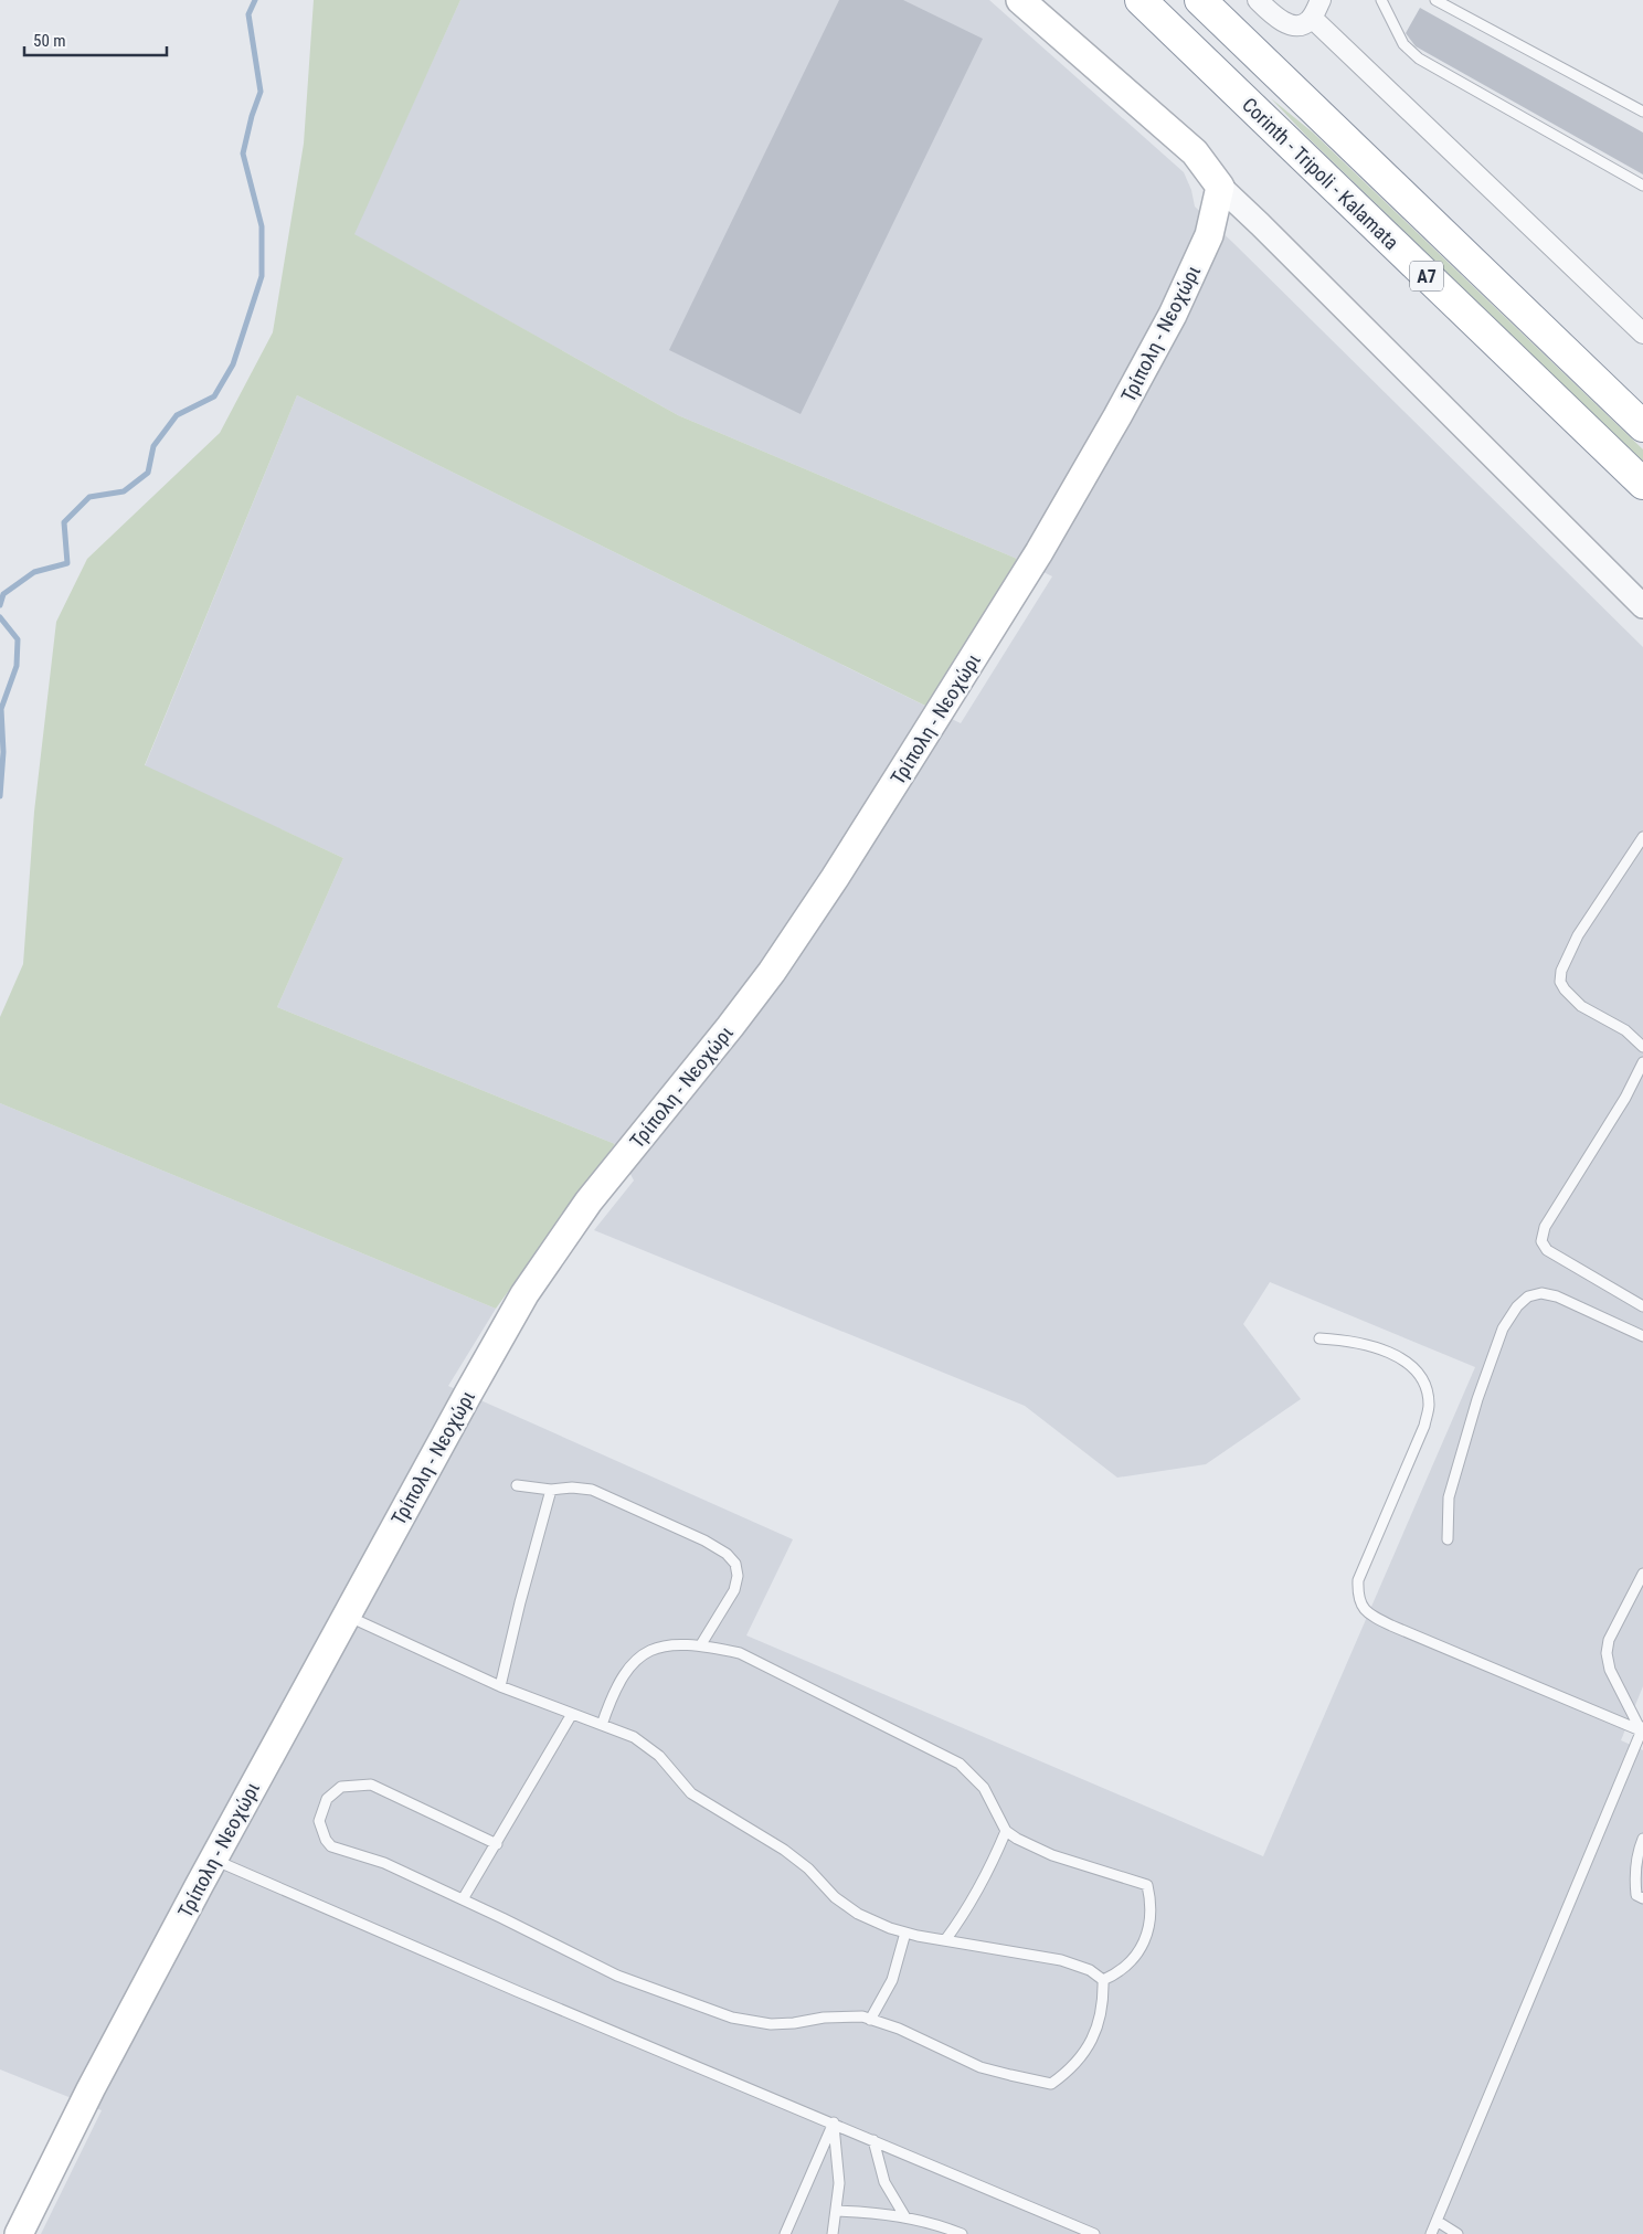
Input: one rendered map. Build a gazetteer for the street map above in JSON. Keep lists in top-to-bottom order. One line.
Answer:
{"streets":{"highway":["Corinth - Tripoli - Kalamata","Α7"],"main road":["Τρίπολη - Νεοχώρι"]},"scale_bar":"50 m"}
